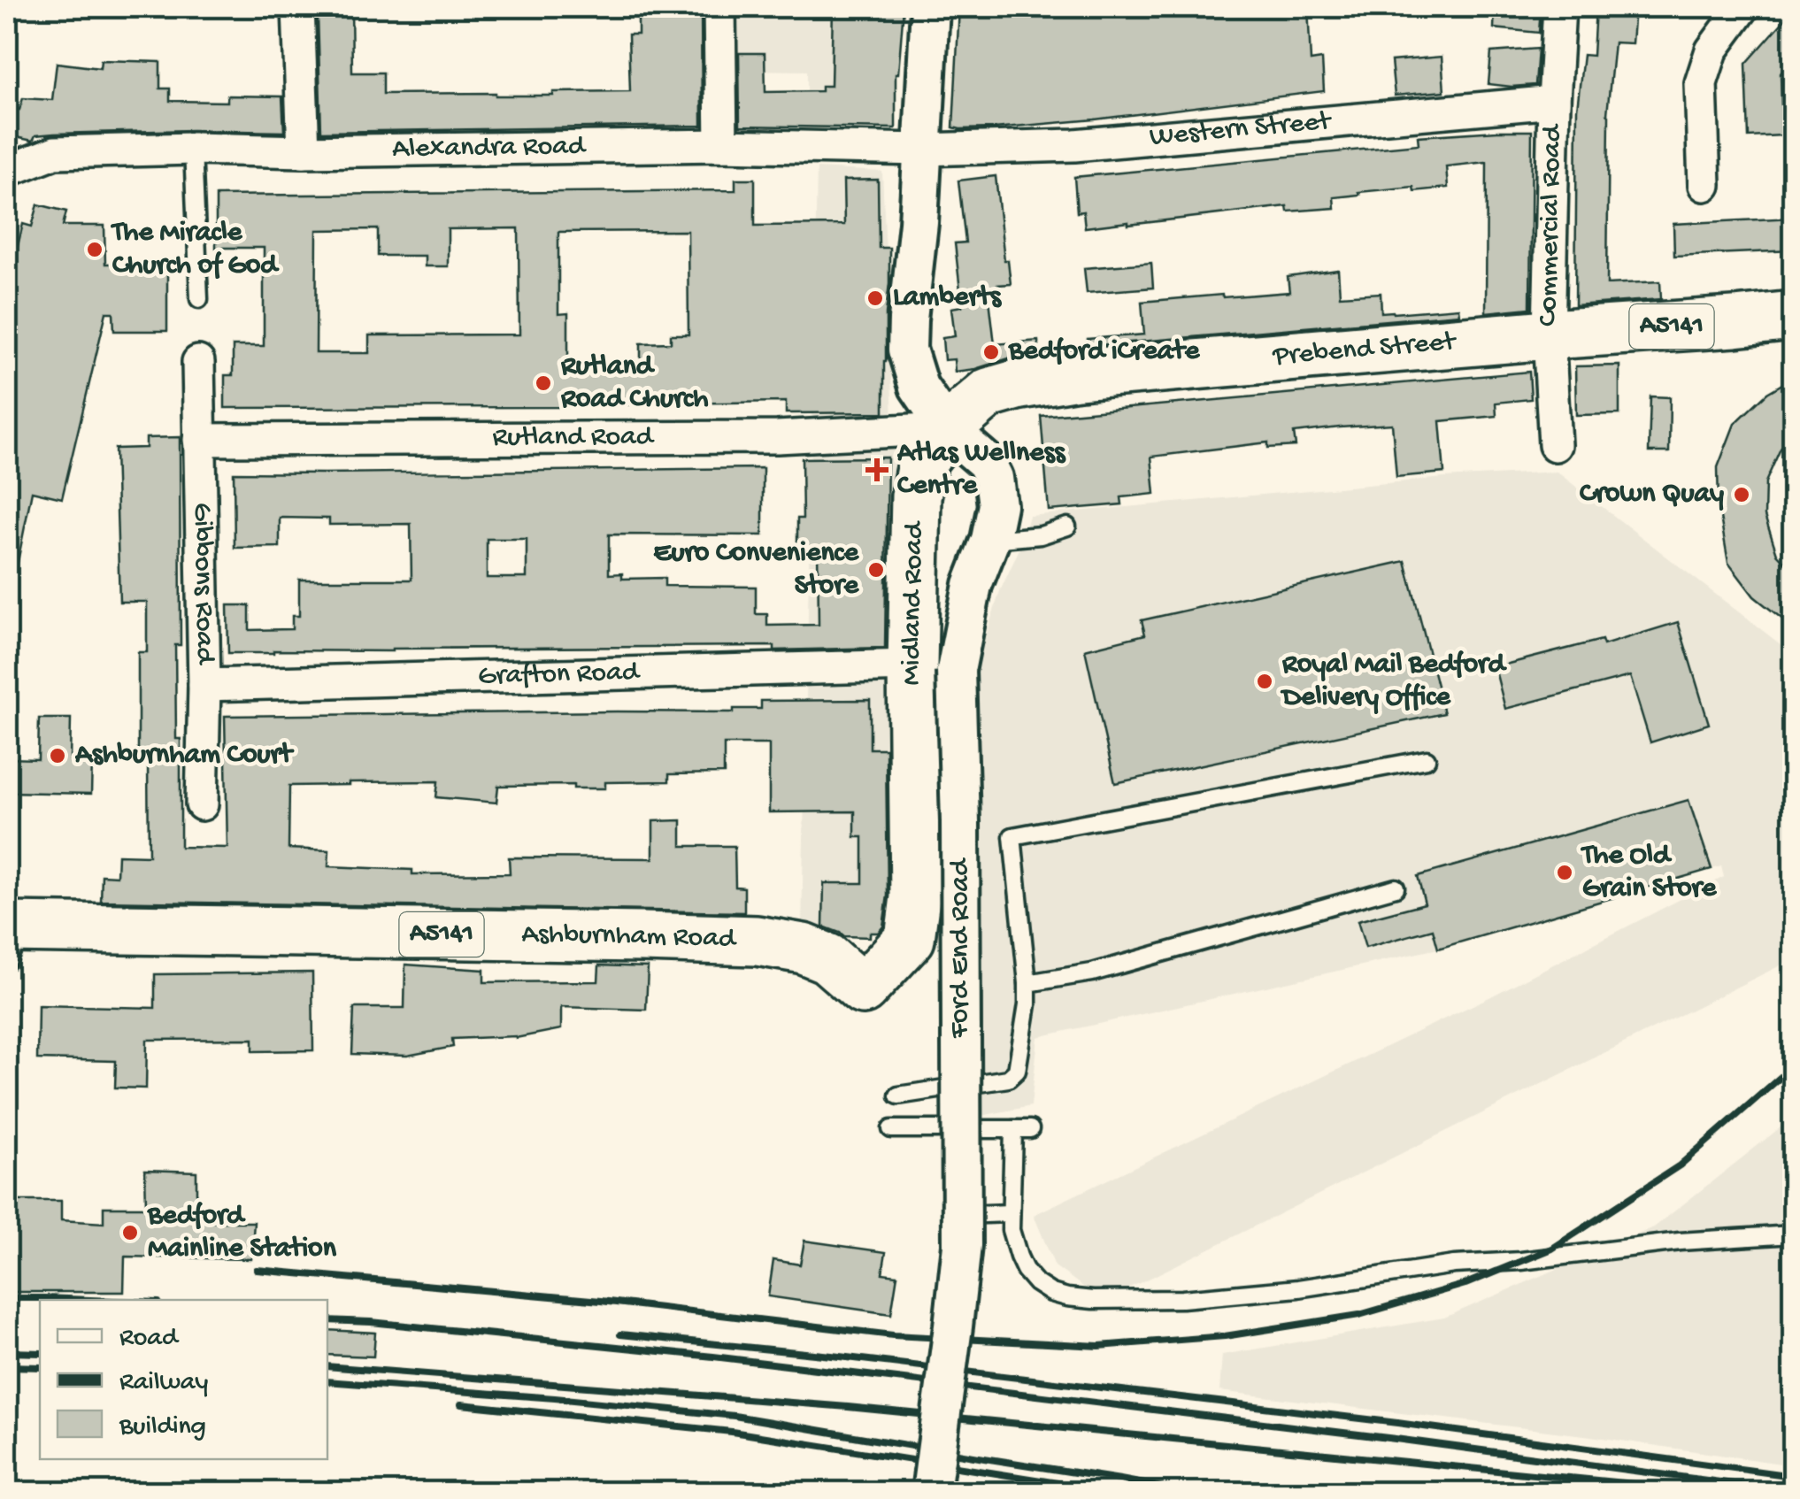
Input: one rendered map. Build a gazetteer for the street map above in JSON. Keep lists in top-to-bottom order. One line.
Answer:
{"streets":{"main road":["A5141","Prebend Street","Midland Road","Ashburnham Road"],"street":["Western Street","Alexandra Road","Commercial Road","Rutland Road","Gibbons Road","Grafton Road","Ford End Road"]},"crossings":[["Western Street","Alexandra Road"],["Western Street","Commercial Road"],["Commercial Road","Prebend Street"],["Prebend Street","Rutland Road"],["Prebend Street","Midland Road"],["Prebend Street","Ford End Road"],["Rutland Road","Gibbons Road"],["Rutland Road","Midland Road"],["Rutland Road","Ford End Road"],["Gibbons Road","Grafton Road"],["Midland Road","Grafton Road"],["Midland Road","Ashburnham Road"],["Midland Road","Ford End Road"],["Grafton Road","Ford End Road"]],"places":{"other":["The Miracle Church of God","Lamberts","Bedford iCreate","Rutland Road Church","Crown Quay","Euro Convenience Store","Royal Mail Bedford Delivery Office","Ashburnham Court","The Old Grain Store","Bedford Mainline Station"],"health":["Atlas Wellness Centre"]},"legend":["Road","Railway","Building"]}
